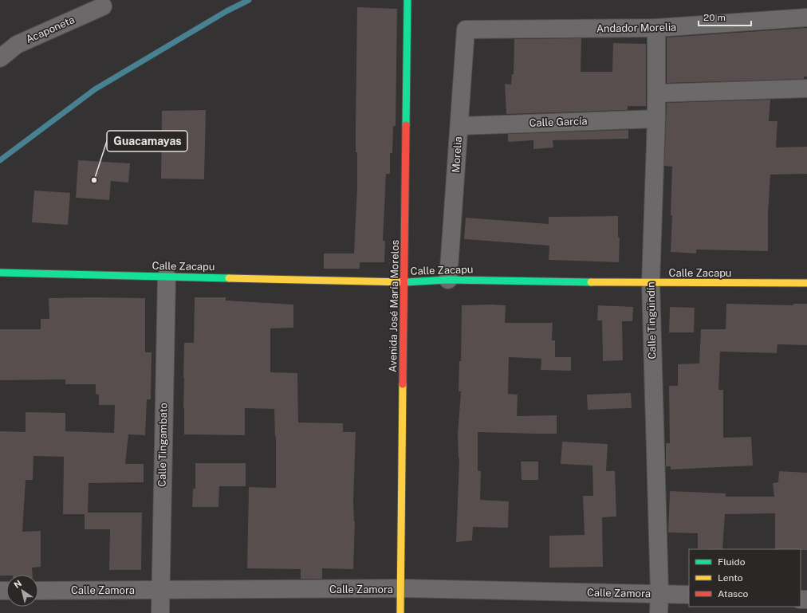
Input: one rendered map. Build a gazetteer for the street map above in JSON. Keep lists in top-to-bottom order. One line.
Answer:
{"streets":{"street":["Andador Morelia","Acaponeta","Calle García","Morelia","Calle Zacapu","Avenida José María Morelos","Calle Tingüindín","Calle Tingambato","Calle Zamora"]},"crossings":[["Andador Morelia","Morelia"],["Andador Morelia","Calle Tingüindín"],["Calle García","Morelia"],["Calle García","Calle Tingüindín"],["Morelia","Calle Zacapu"],["Calle Zacapu","Avenida José María Morelos"],["Calle Zacapu","Calle Tingüindín"],["Calle Zacapu","Calle Tingambato"],["Avenida José María Morelos","Calle Zamora"],["Calle Tingüindín","Calle Zamora"],["Calle Tingambato","Calle Zamora"]],"places":["Guacamayas"],"legend":["Fluido","Lento","Atasco"],"scale_bar":"20 m","north":"top left"}
